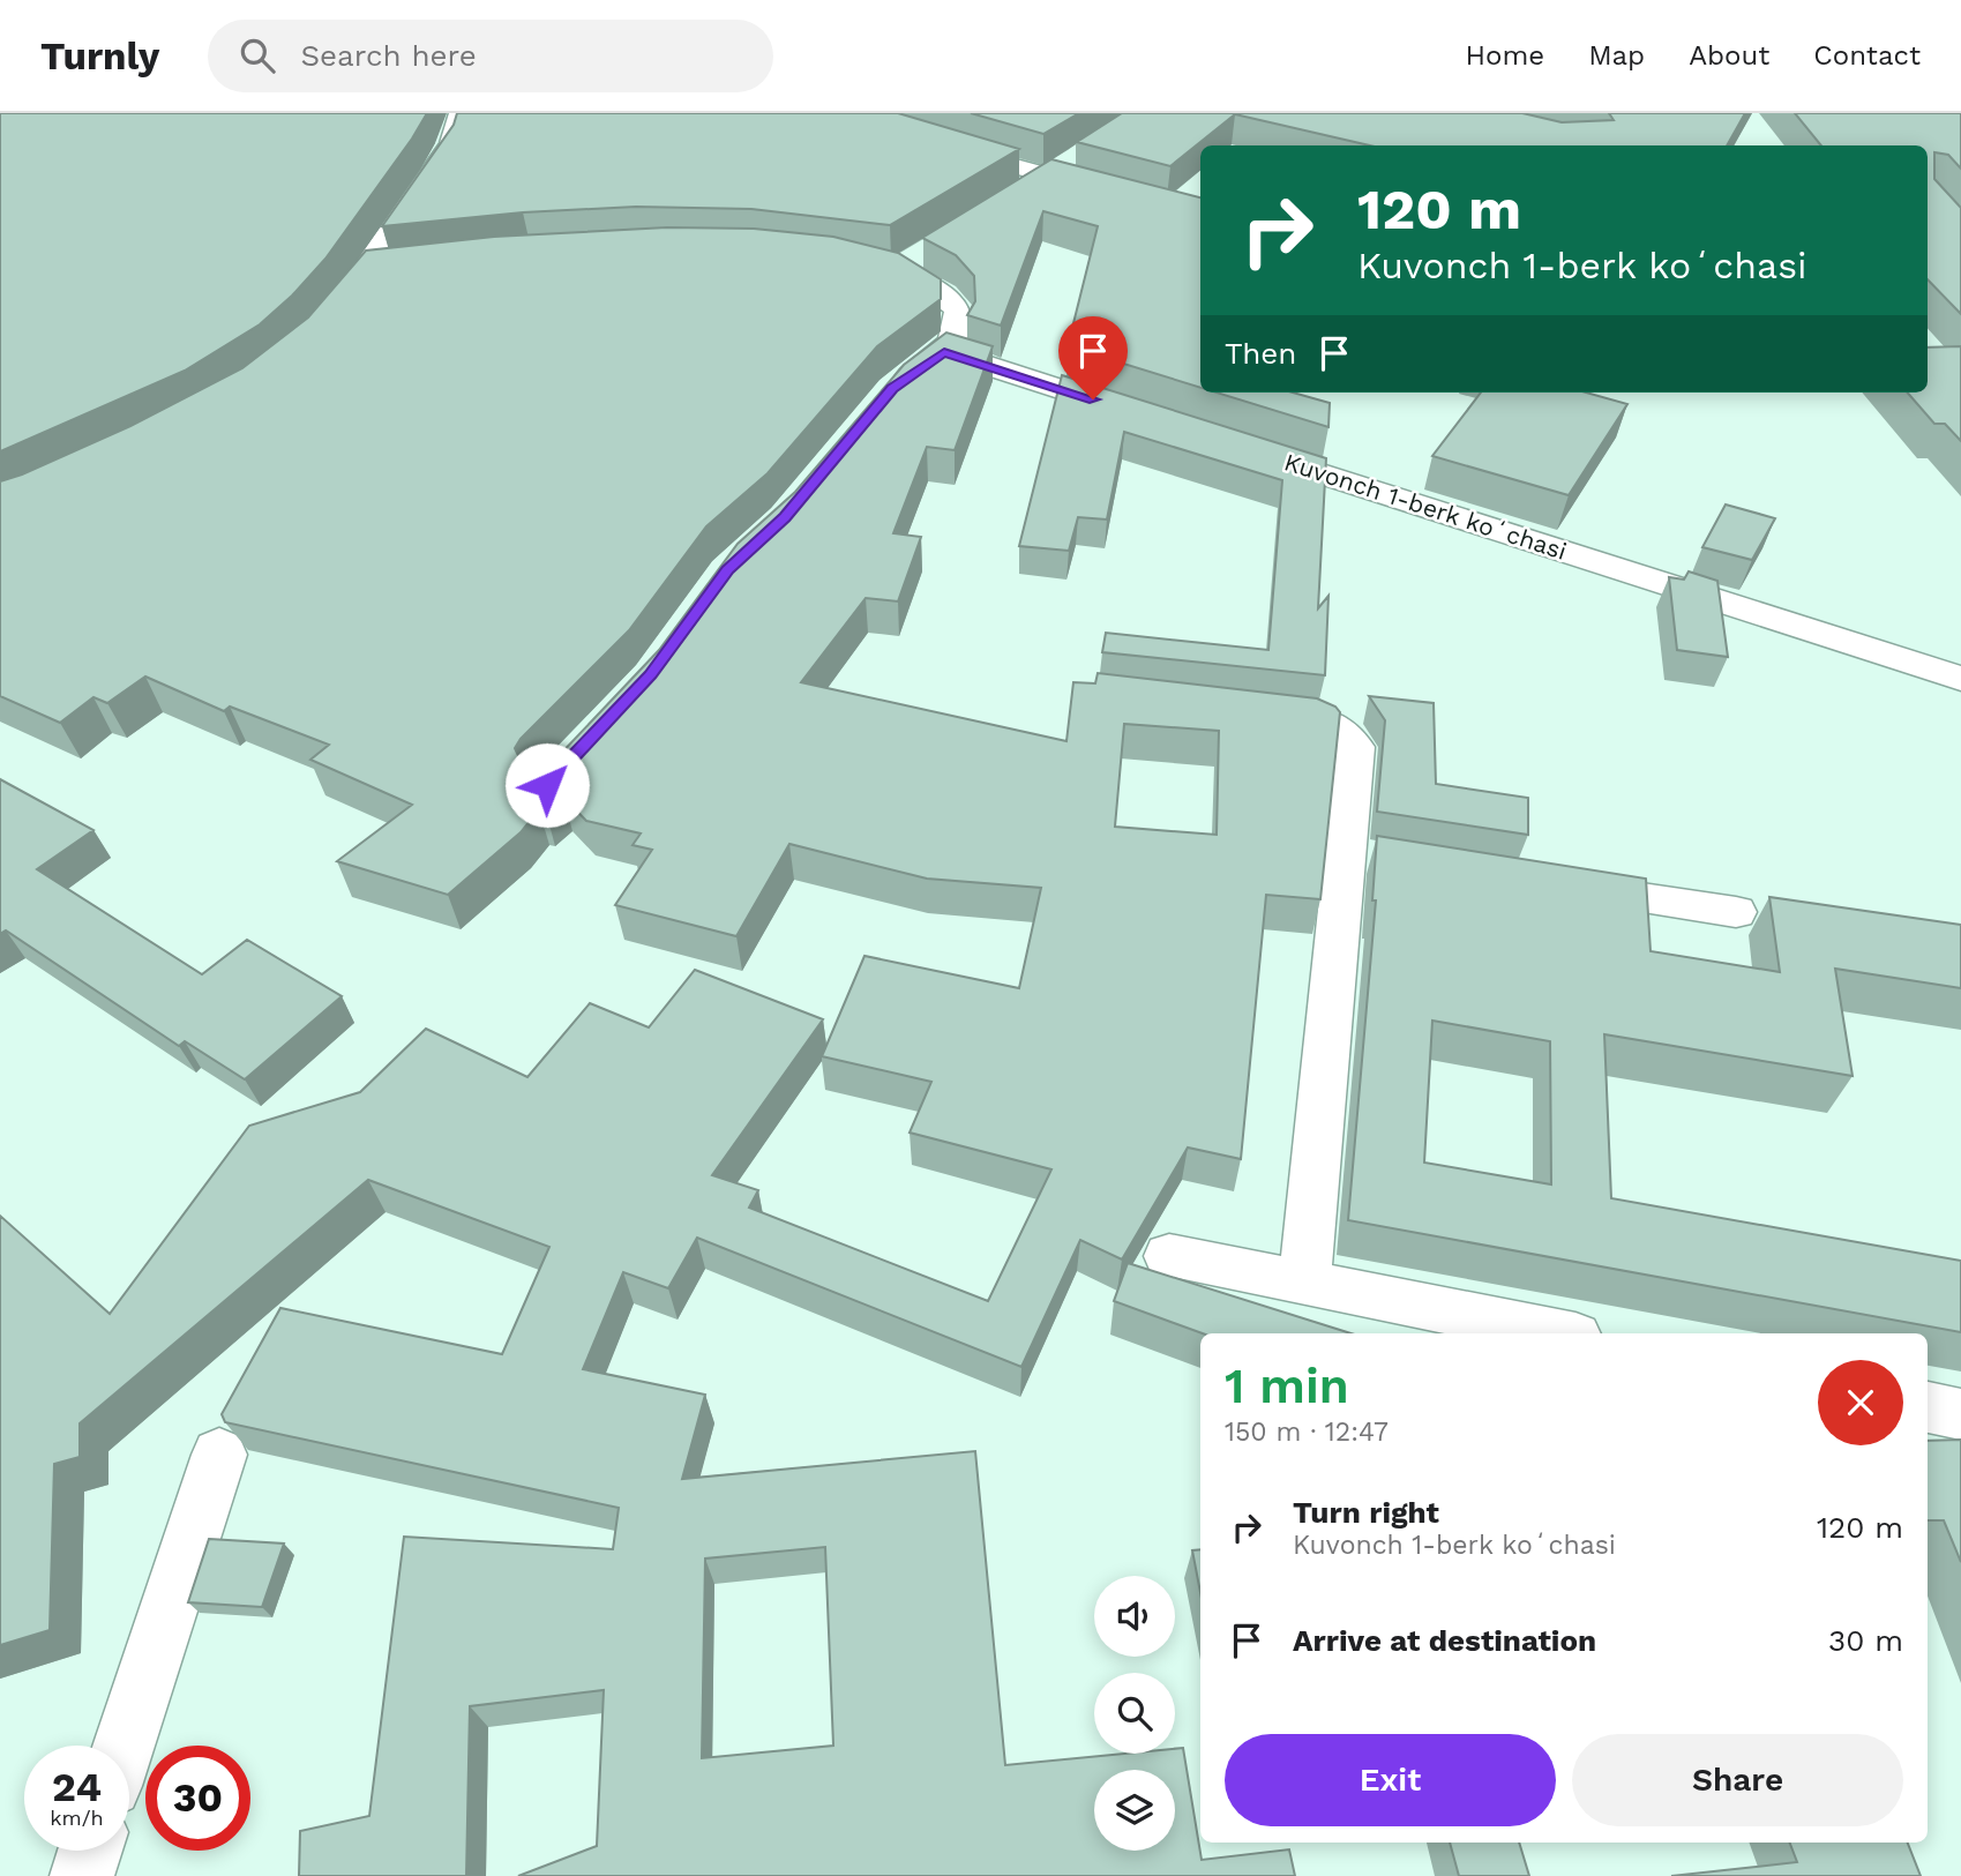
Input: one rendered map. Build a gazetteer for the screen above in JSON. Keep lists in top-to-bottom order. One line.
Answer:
{"streets":{"street":["Kuvonch 1-berk koʻchasi"]},"page":{"header":"Turnly","search":"Search here","nav":["Home","Map","About","Contact"],"turn":["120 m","Kuvonch 1-berk koʻchasi"],"then":"Then","heading":["1 min","150 m · 12:47"],"list":[{"name":"Turn right","note":"Kuvonch 1-berk koʻchasi","value":"120 m"},{"name":"Arrive at destination","value":"30 m"}],"buttons":["Exit","Share"],"speed":"24 km/h","limit":"30"}}
